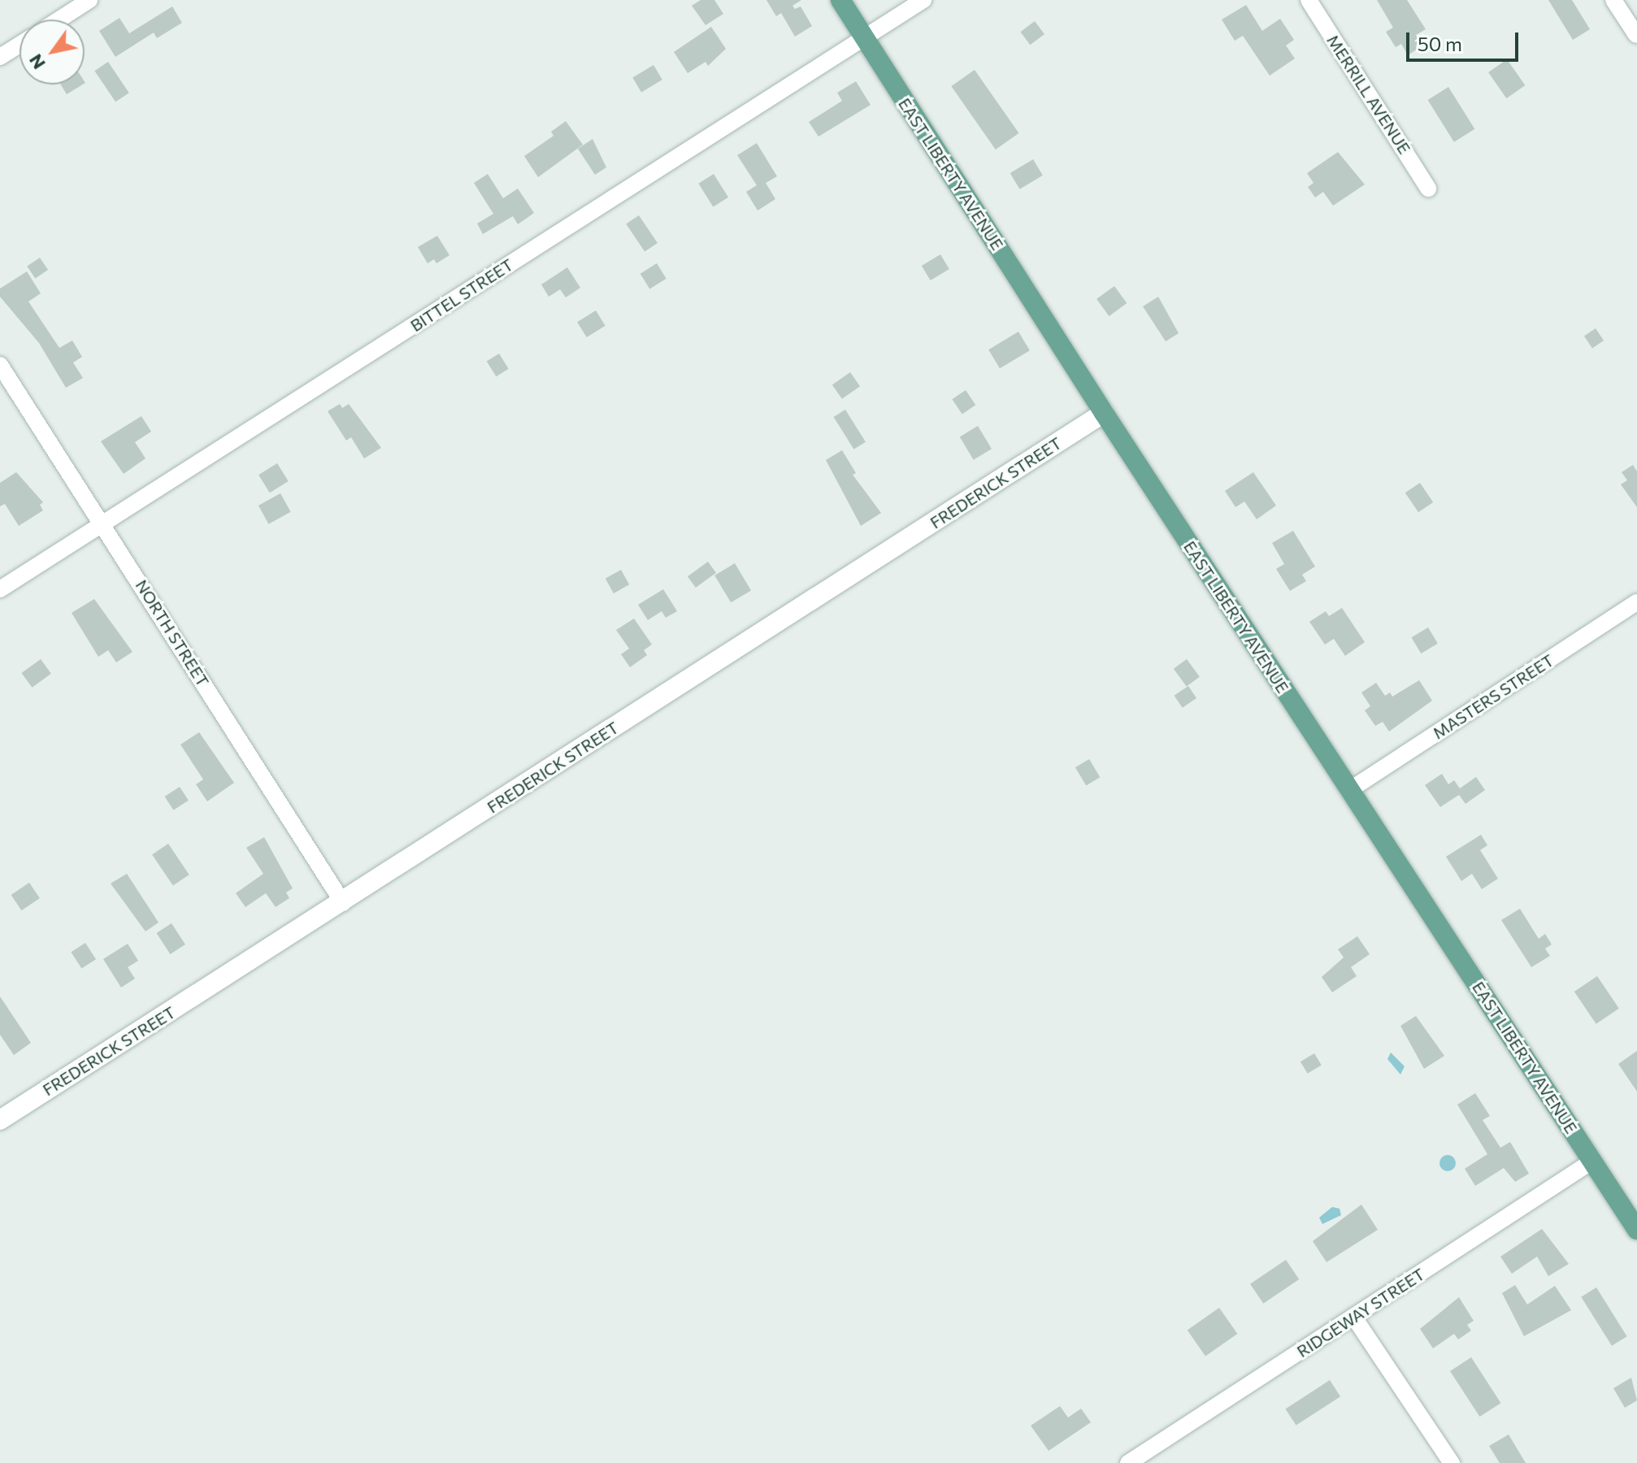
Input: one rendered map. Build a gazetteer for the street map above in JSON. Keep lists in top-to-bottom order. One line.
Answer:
{"streets":{"main road":["EAST LIBERTY AVENUE"],"street":["MERRILL AVENUE","BITTEL STREET","FREDERICK STREET","NORTH STREET","MASTERS STREET","RIDGEWAY STREET"]},"crossings":[["EAST LIBERTY AVENUE","BITTEL STREET"],["EAST LIBERTY AVENUE","FREDERICK STREET"],["EAST LIBERTY AVENUE","MASTERS STREET"],["EAST LIBERTY AVENUE","RIDGEWAY STREET"],["BITTEL STREET","NORTH STREET"],["FREDERICK STREET","NORTH STREET"]],"scale_bar":"50 m","north":"bottom left"}
